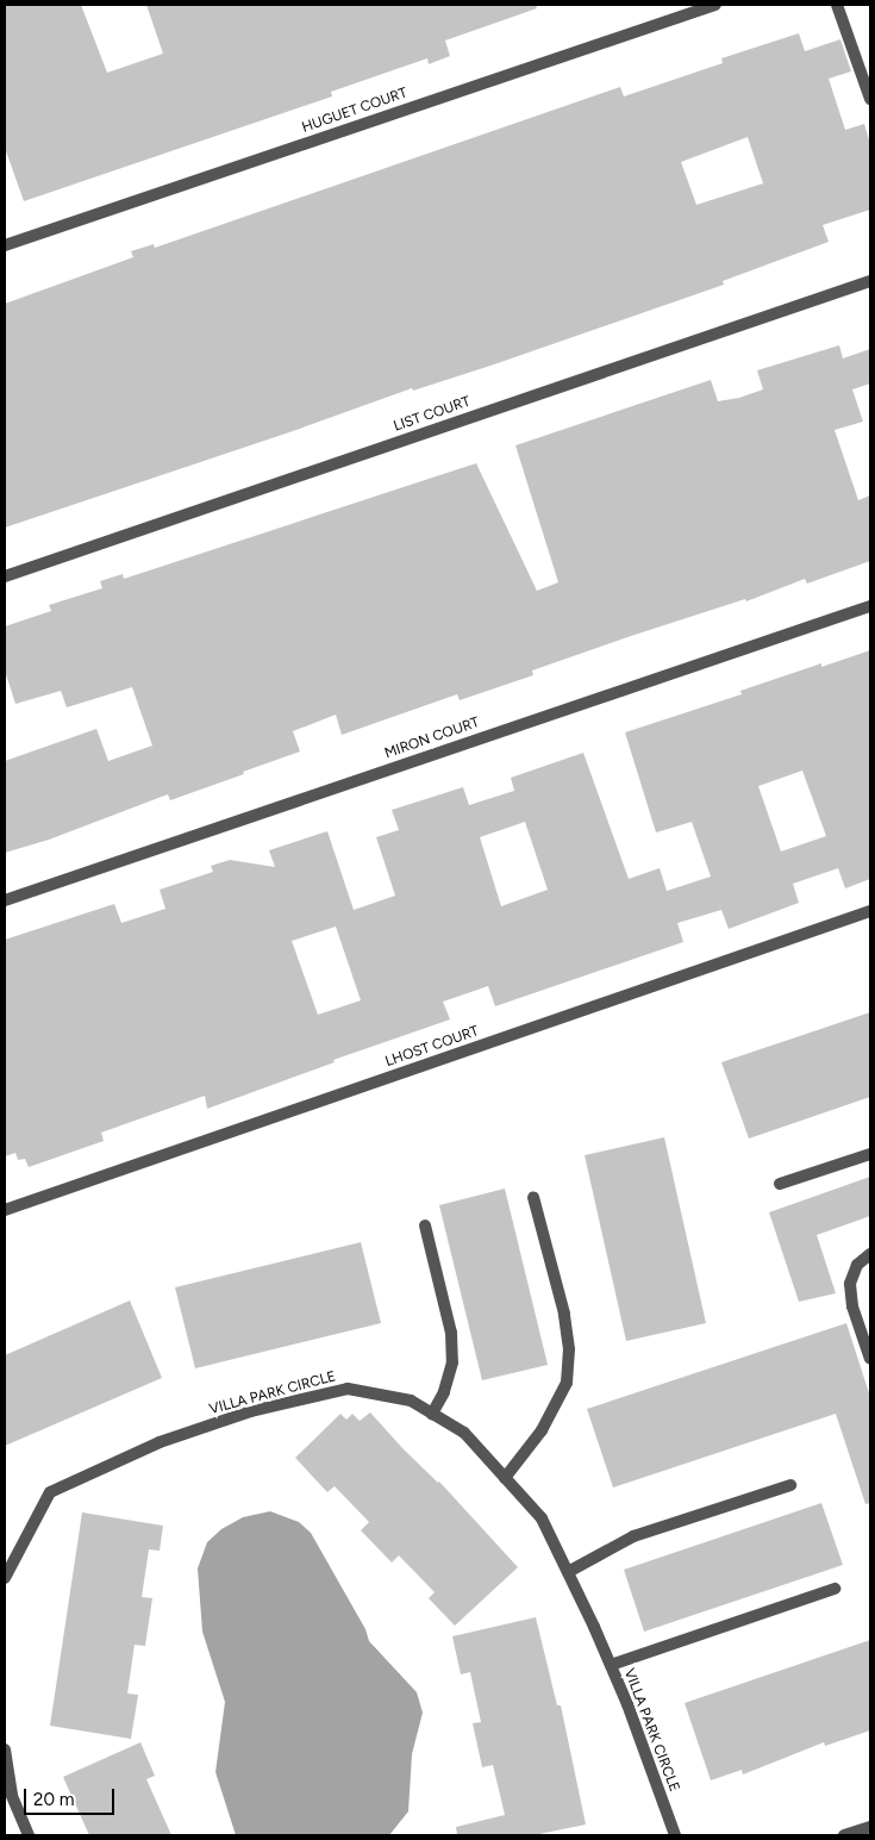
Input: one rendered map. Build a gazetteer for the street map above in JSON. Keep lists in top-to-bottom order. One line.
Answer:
{"streets":{"street":["HUGUET COURT","LIST COURT","MIRON COURT","LHOST COURT","VILLA PARK CIRCLE"]},"scale_bar":"20 m"}
